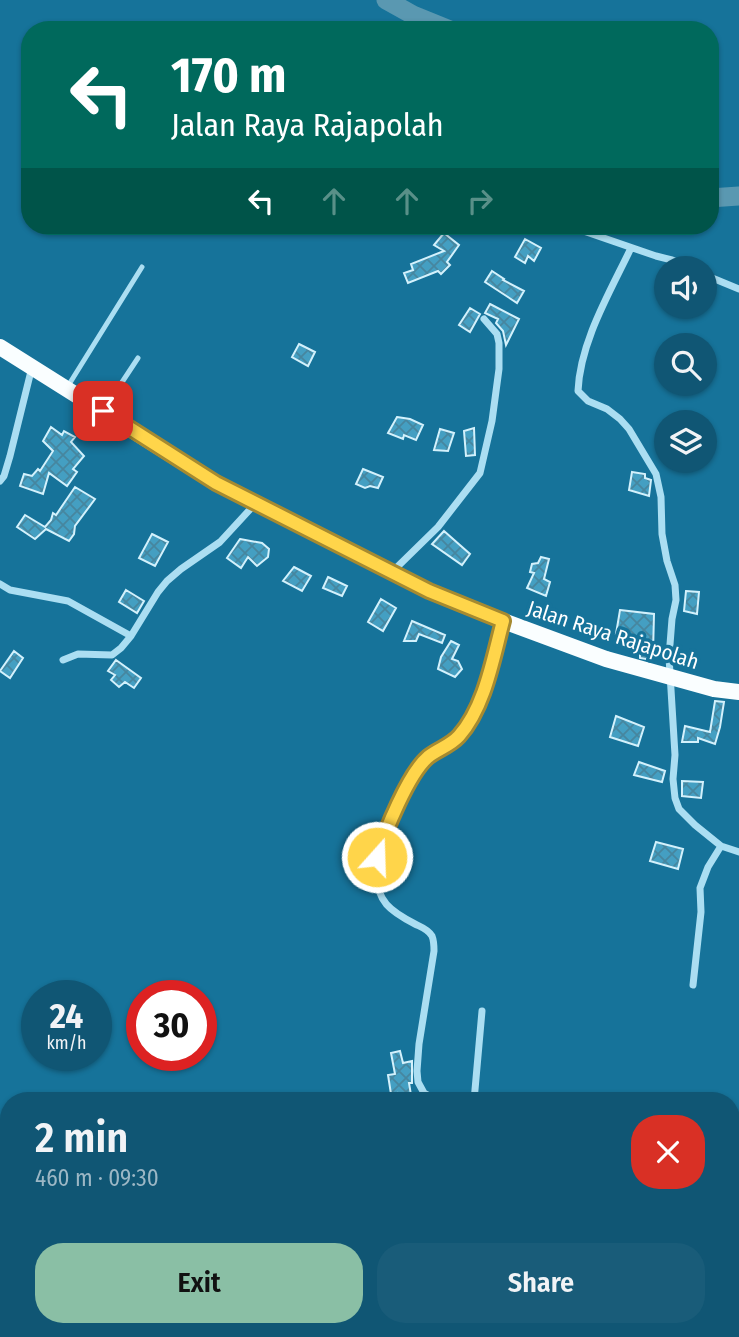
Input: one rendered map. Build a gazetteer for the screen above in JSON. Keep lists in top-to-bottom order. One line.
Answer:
{"streets":{"highway":["Jalan Raya Rajapolah"]},"page":{"turn":["170 m","Jalan Raya Rajapolah"],"speed":"24 km/h","limit":"30","heading":["2 min","460 m · 09:30"],"buttons":["Exit","Share"]}}
